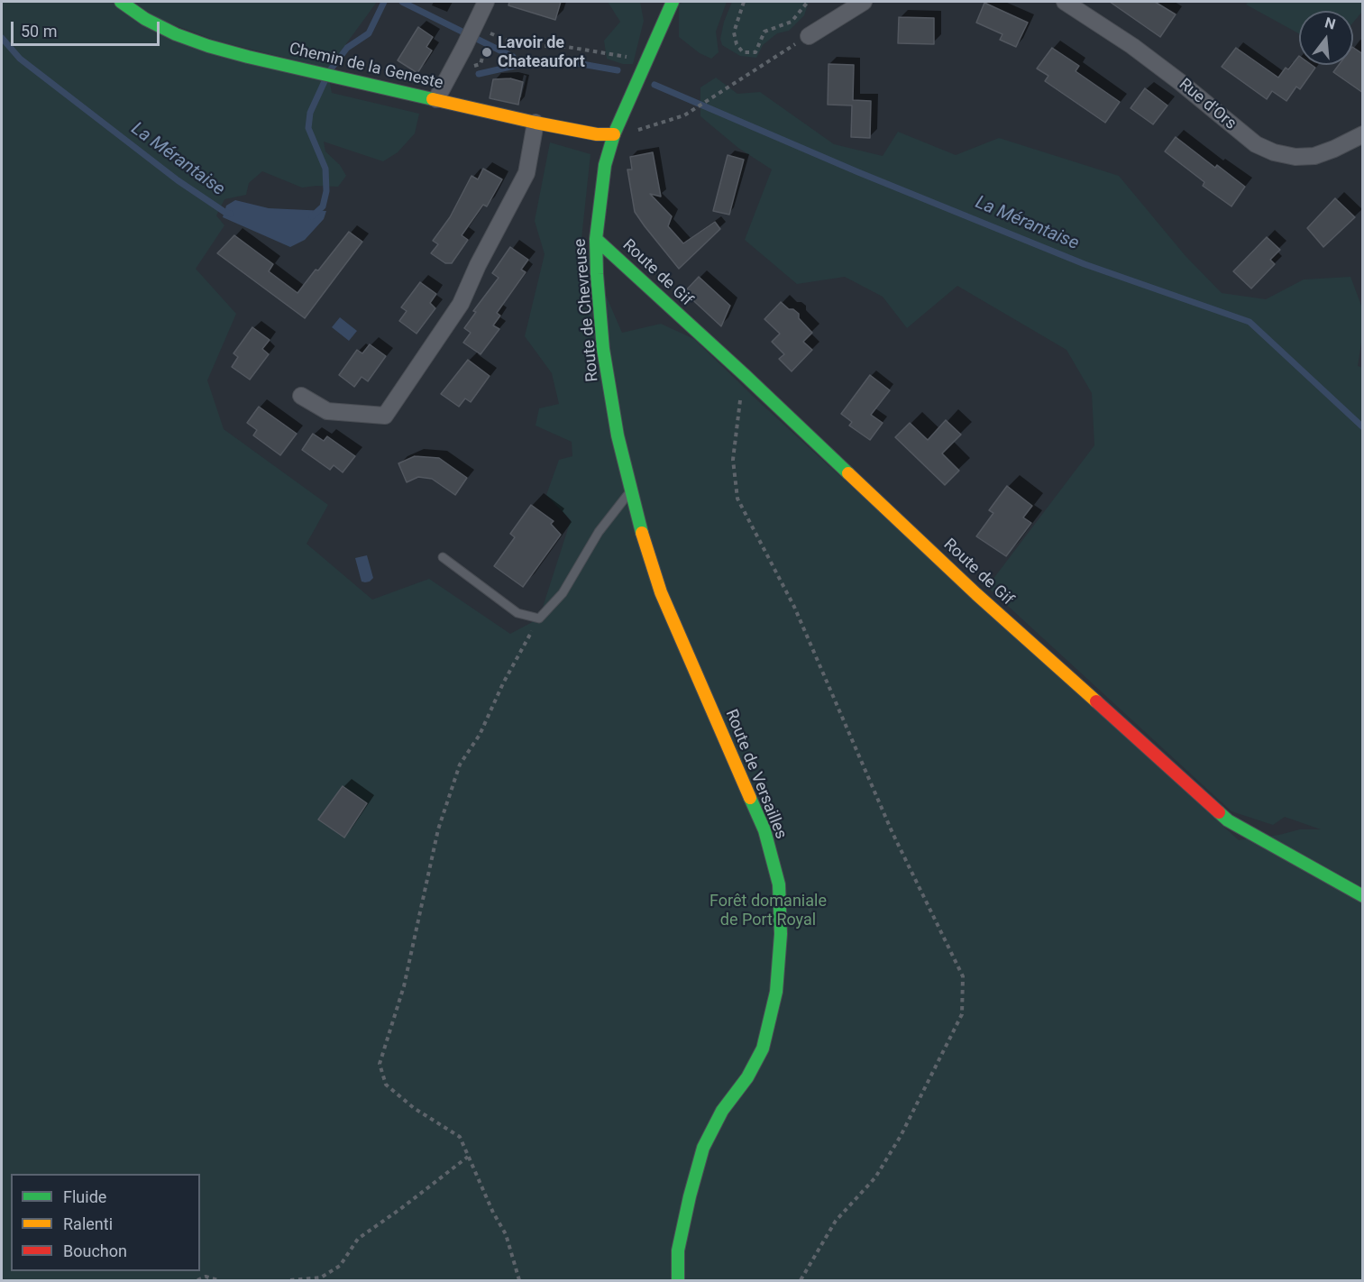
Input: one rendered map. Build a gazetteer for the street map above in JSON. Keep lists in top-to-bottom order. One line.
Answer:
{"streets":{"street":["Chemin de la Geneste","Rue d'Ors","Route de Gif","Route de Chevreuse","Route de Versailles"]},"crossings":[["Chemin de la Geneste","Route de Chevreuse"],["Route de Gif","Route de Chevreuse"],["Route de Chevreuse","Route de Versailles"]],"water":["La Mérantaise"],"parks":["Forêt domaniale de Port Royal"],"places":["Lavoir de Chateaufort"],"legend":["Fluide","Ralenti","Bouchon"],"scale_bar":"50 m","north":"top"}
